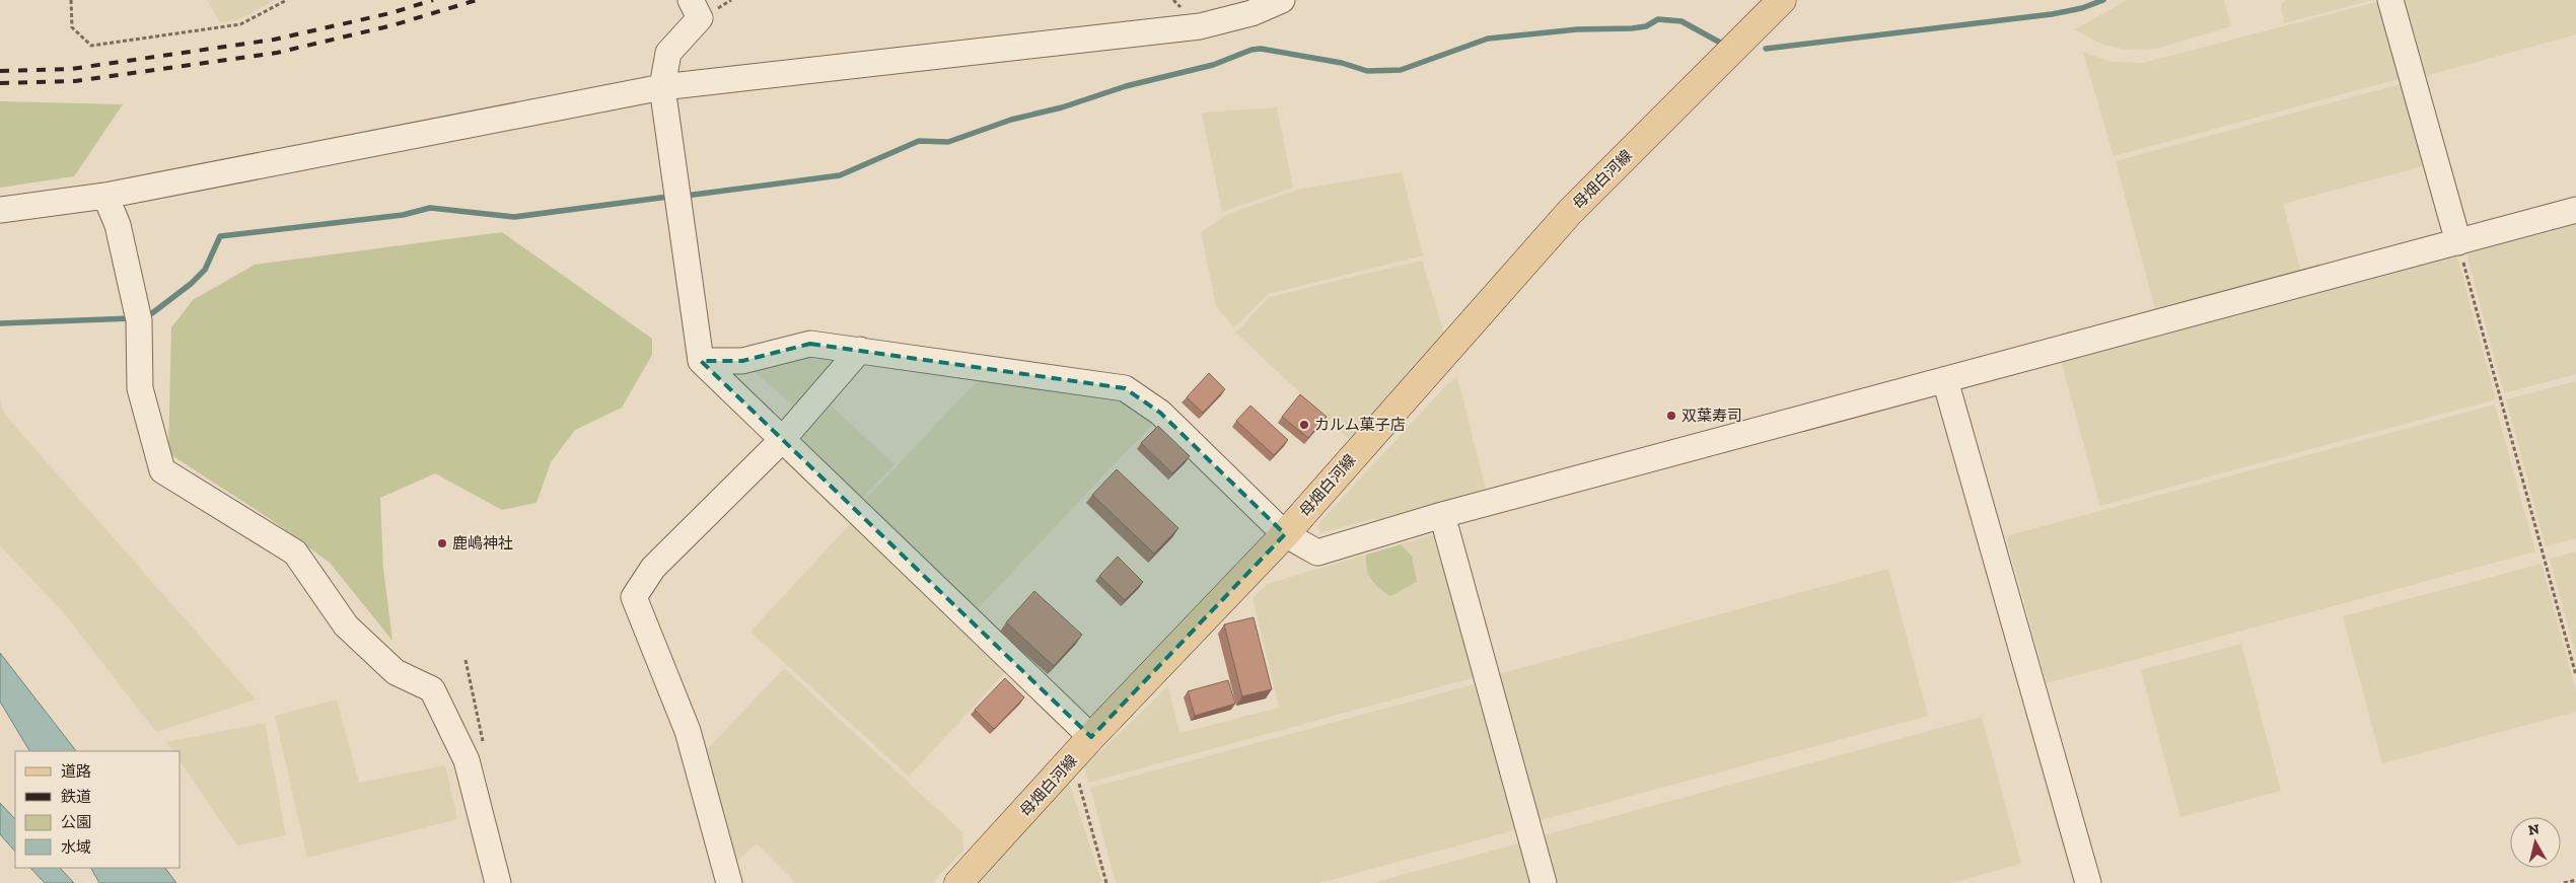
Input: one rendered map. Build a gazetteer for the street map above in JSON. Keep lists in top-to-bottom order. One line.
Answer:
{"streets":{"main road":["母畑白河線"]},"places":["双葉寿司","カルム菓子店","鹿嶋神社"],"legend":["道路","鉄道","公園","水域"],"north":"top"}
